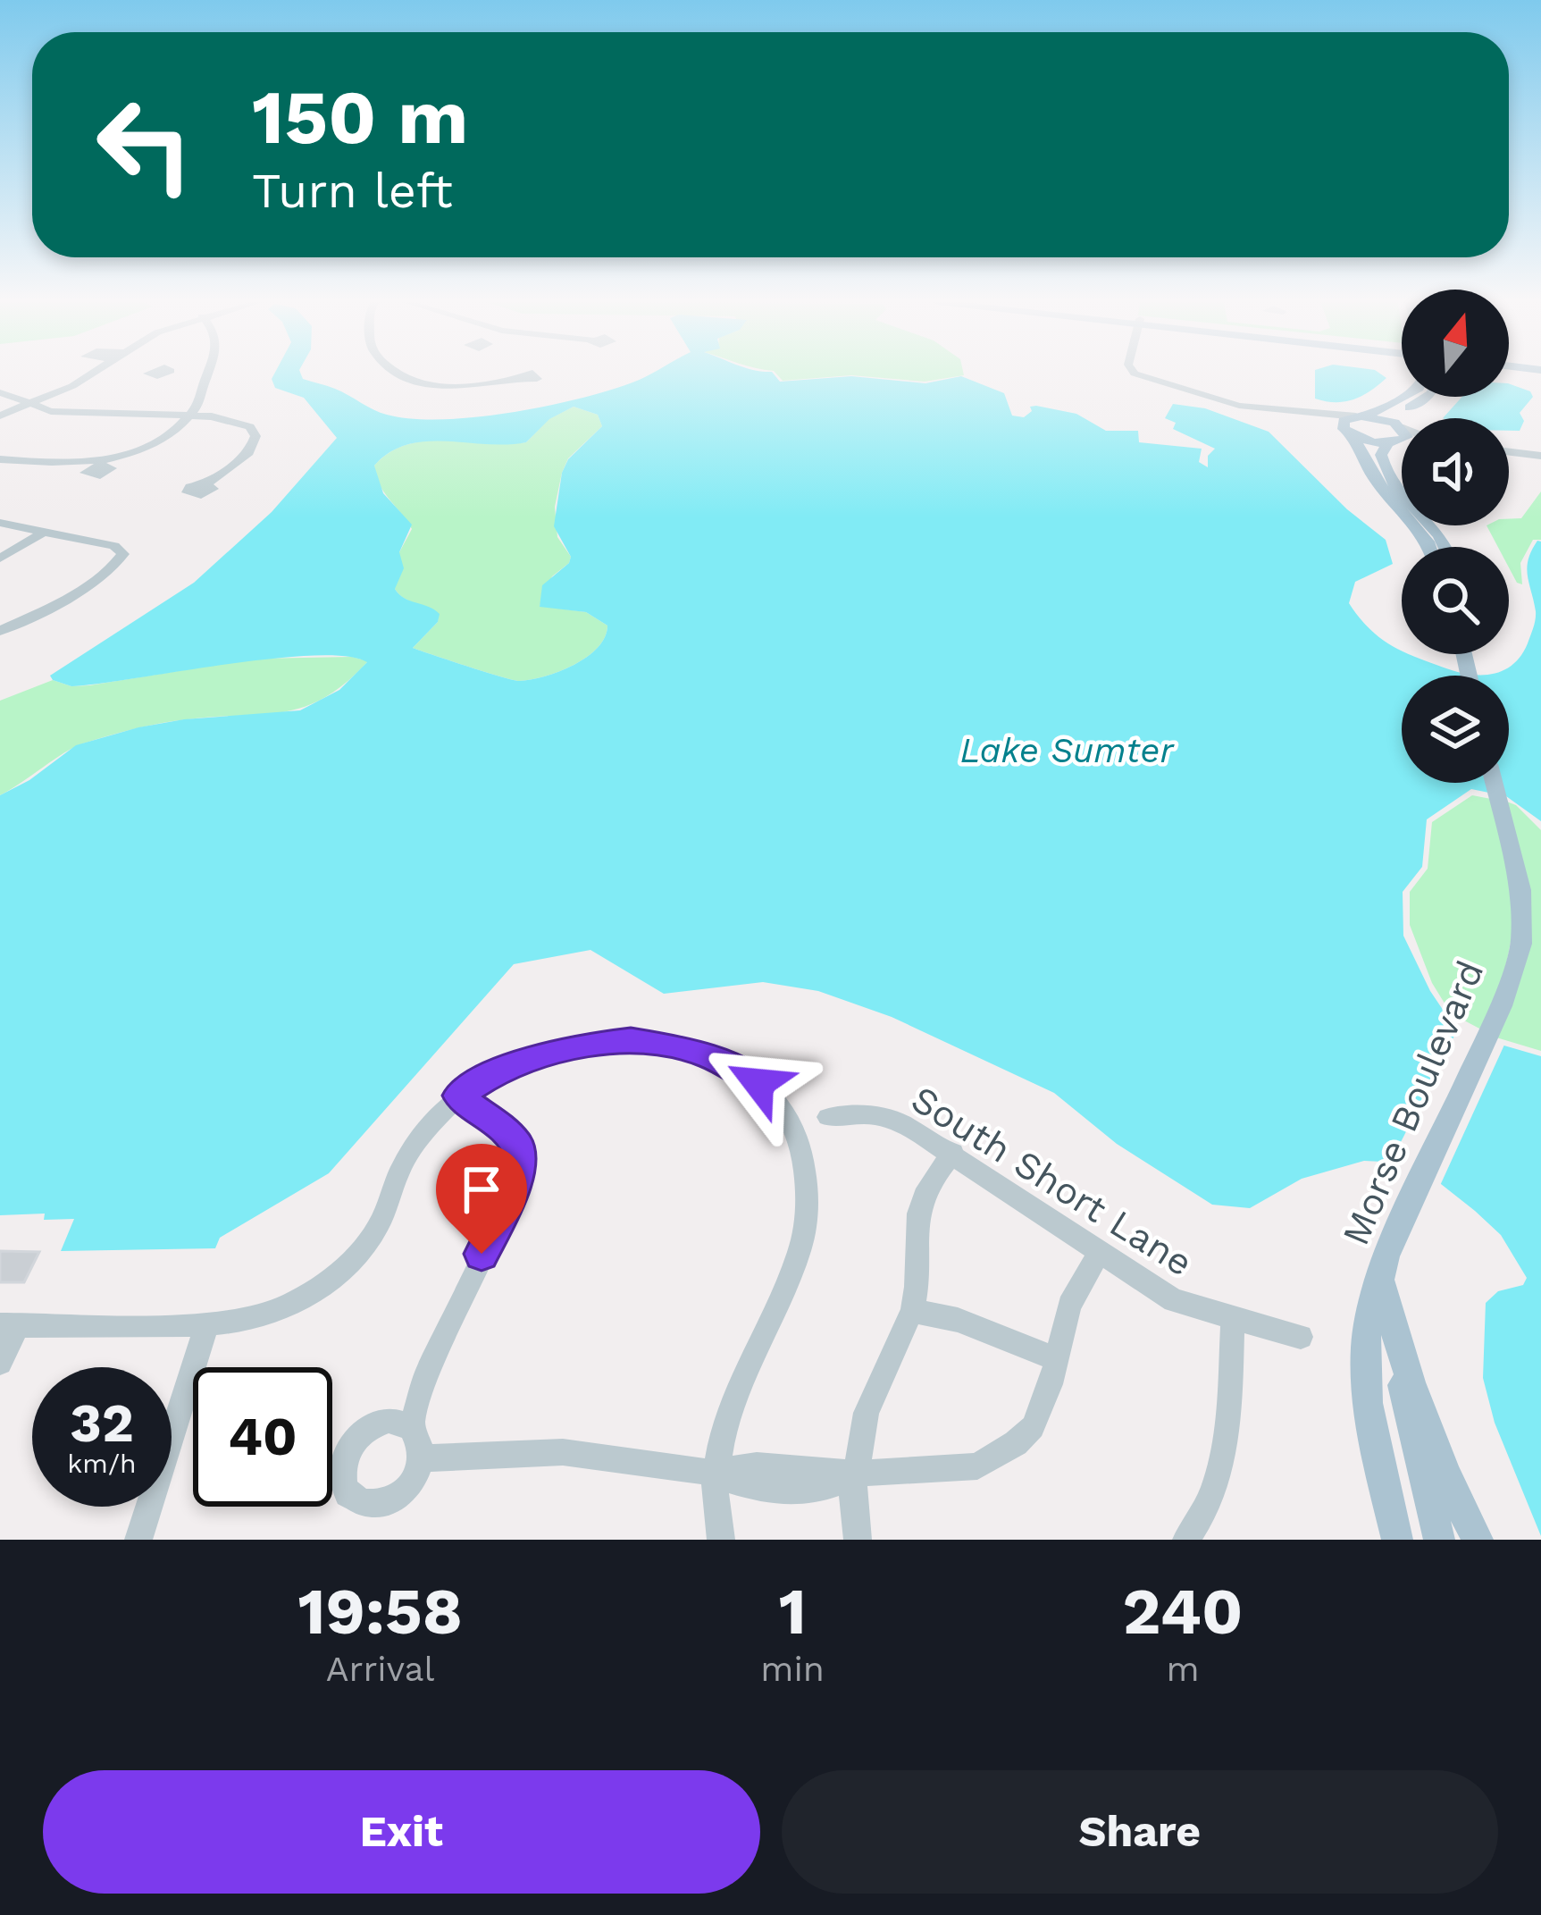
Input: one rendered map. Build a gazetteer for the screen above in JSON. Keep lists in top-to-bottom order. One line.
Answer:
{"streets":{"main road":["Morse Boulevard"],"street":["South Short Lane"]},"water":["Lake Sumter"],"north":"top","page":{"turn":["150 m","Turn left"],"speed":"32 km/h","limit":"40","eta":["19:58","Arrival","1","min","240","m"],"buttons":["Exit","Share"]}}
